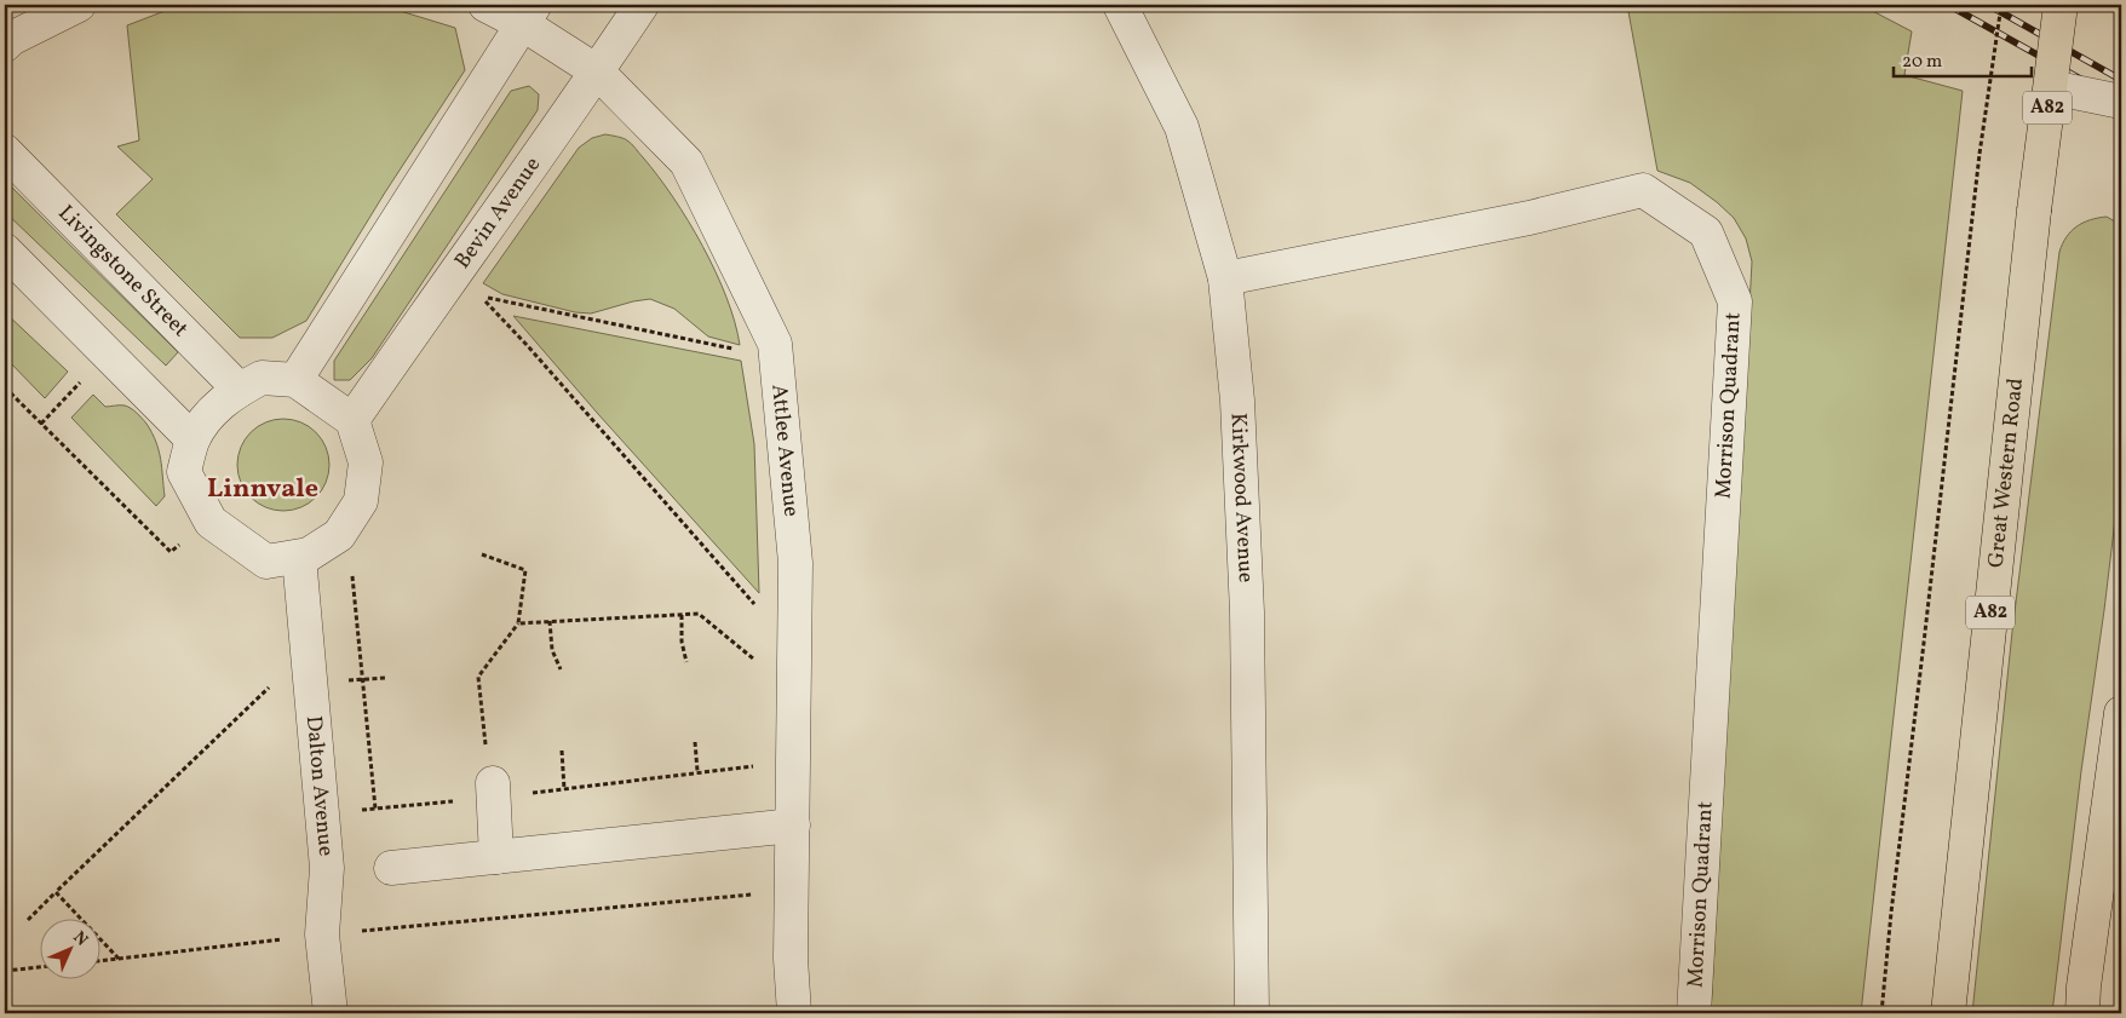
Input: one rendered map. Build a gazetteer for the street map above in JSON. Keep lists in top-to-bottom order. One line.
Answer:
{"streets":{"main road":["A82","Great Western Road"],"street":["Bevin Avenue","Livingstone Street","Morrison Quadrant","Attlee Avenue","Kirkwood Avenue","Dalton Avenue"]},"crossings":[["Bevin Avenue","Livingstone Street"],["Bevin Avenue","Attlee Avenue"],["Bevin Avenue","Dalton Avenue"],["Livingstone Street","Dalton Avenue"],["Morrison Quadrant","Kirkwood Avenue"]],"districts":["Linnvale"],"scale_bar":"20 m","north":"top right"}
